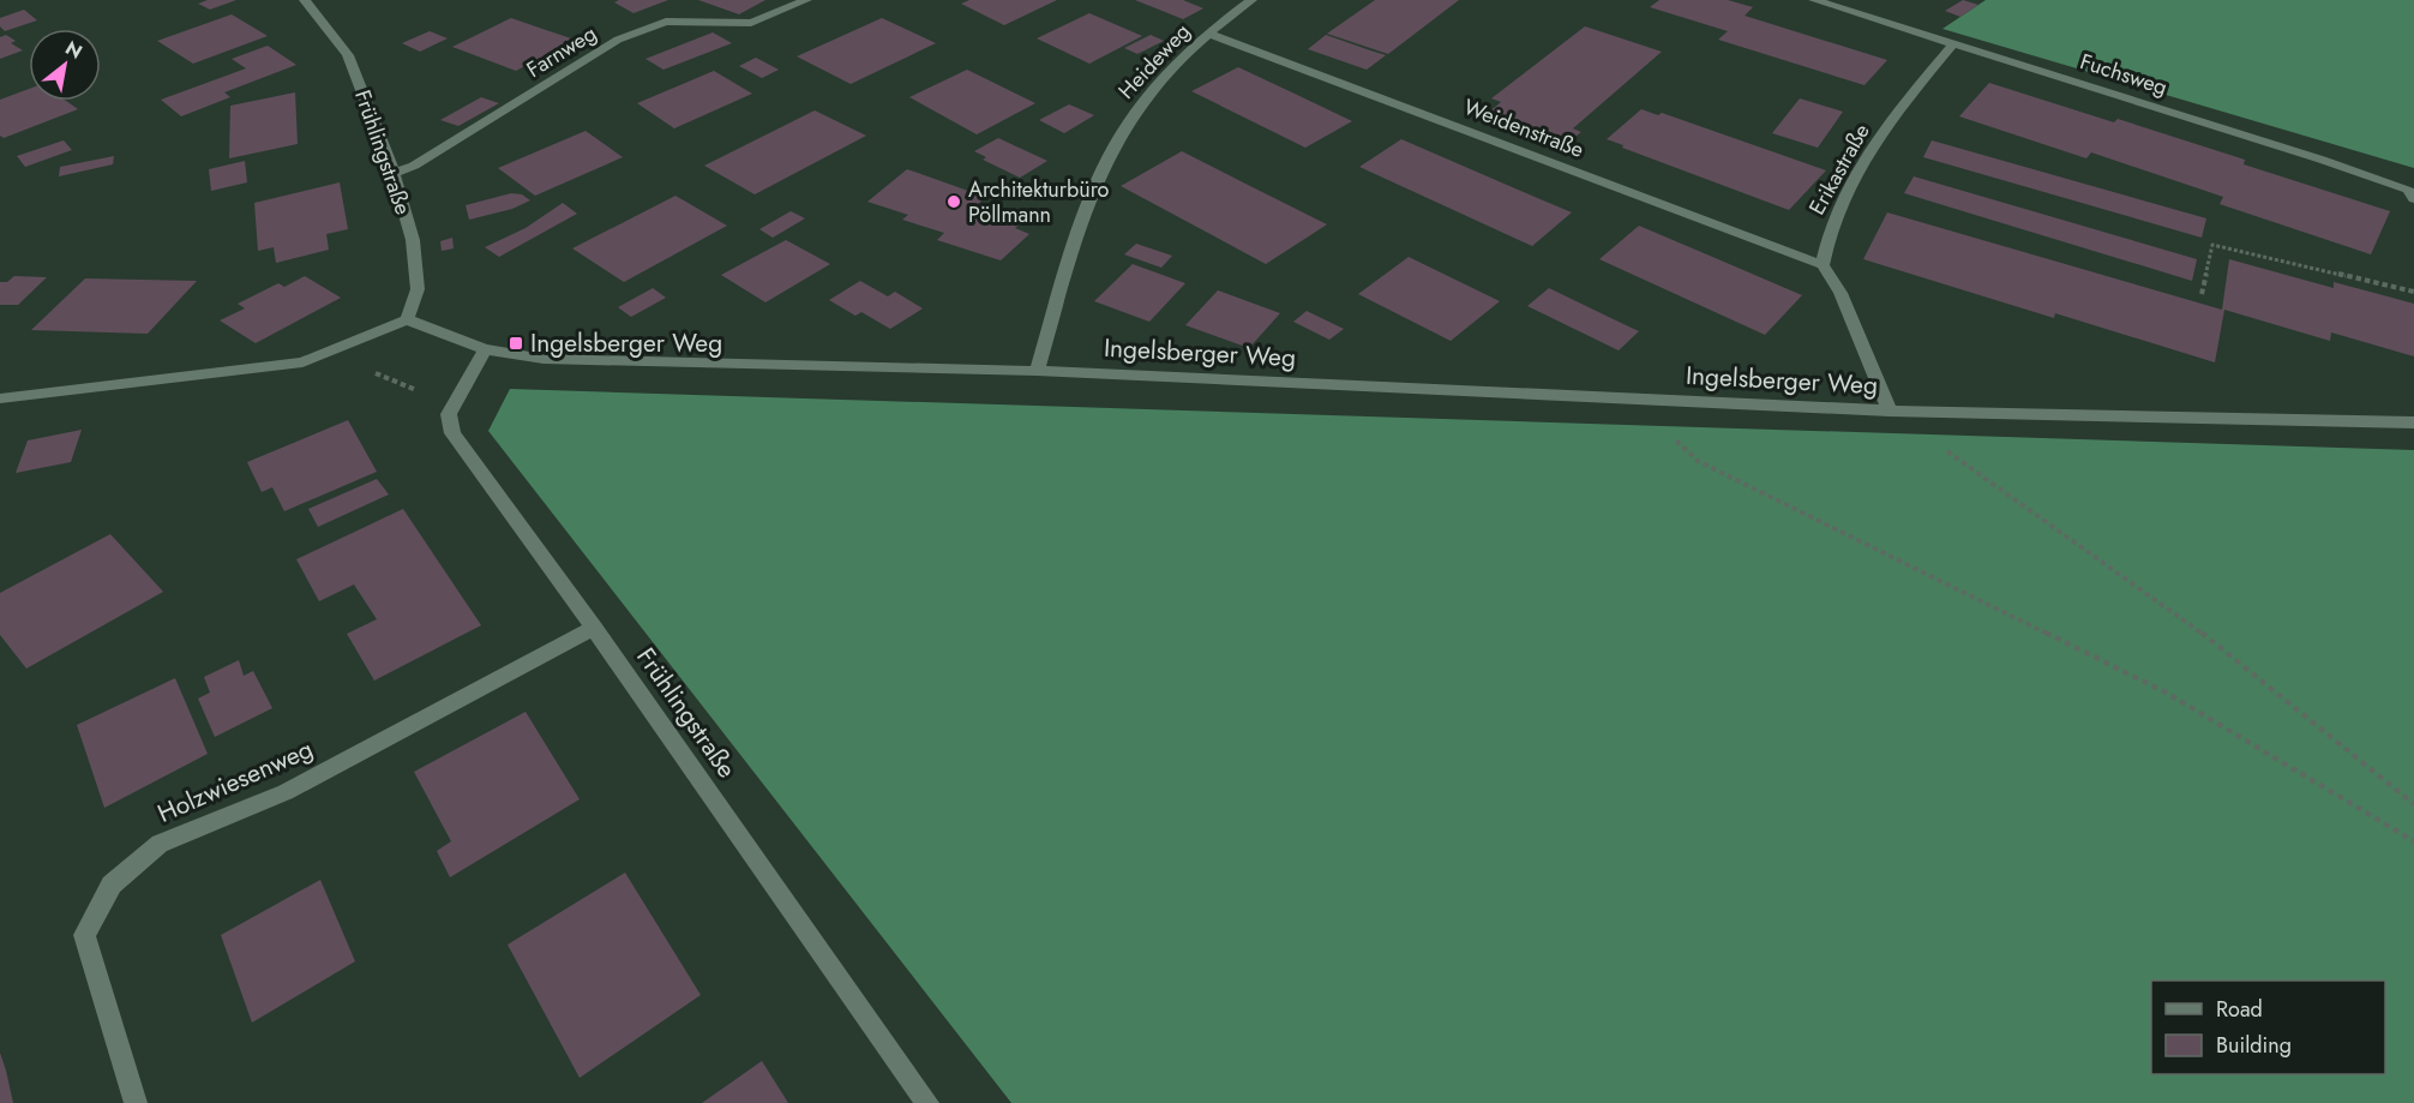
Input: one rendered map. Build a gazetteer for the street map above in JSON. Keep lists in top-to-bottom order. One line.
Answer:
{"streets":{"street":["Farnweg","Heideweg","Fuchsweg","Weidenstraße","Frühlingstraße","Erikastraße","Ingelsberger Weg","Holzwiesenweg"]},"crossings":[["Farnweg","Frühlingstraße"],["Heideweg","Weidenstraße"],["Heideweg","Ingelsberger Weg"],["Fuchsweg","Erikastraße"],["Weidenstraße","Erikastraße"],["Frühlingstraße","Ingelsberger Weg"],["Frühlingstraße","Holzwiesenweg"]],"places":{"other":["Architekturbüro Pöllmann"],"transit":["Ingelsberger Weg"]},"legend":["Road","Building"],"north":"top right"}
